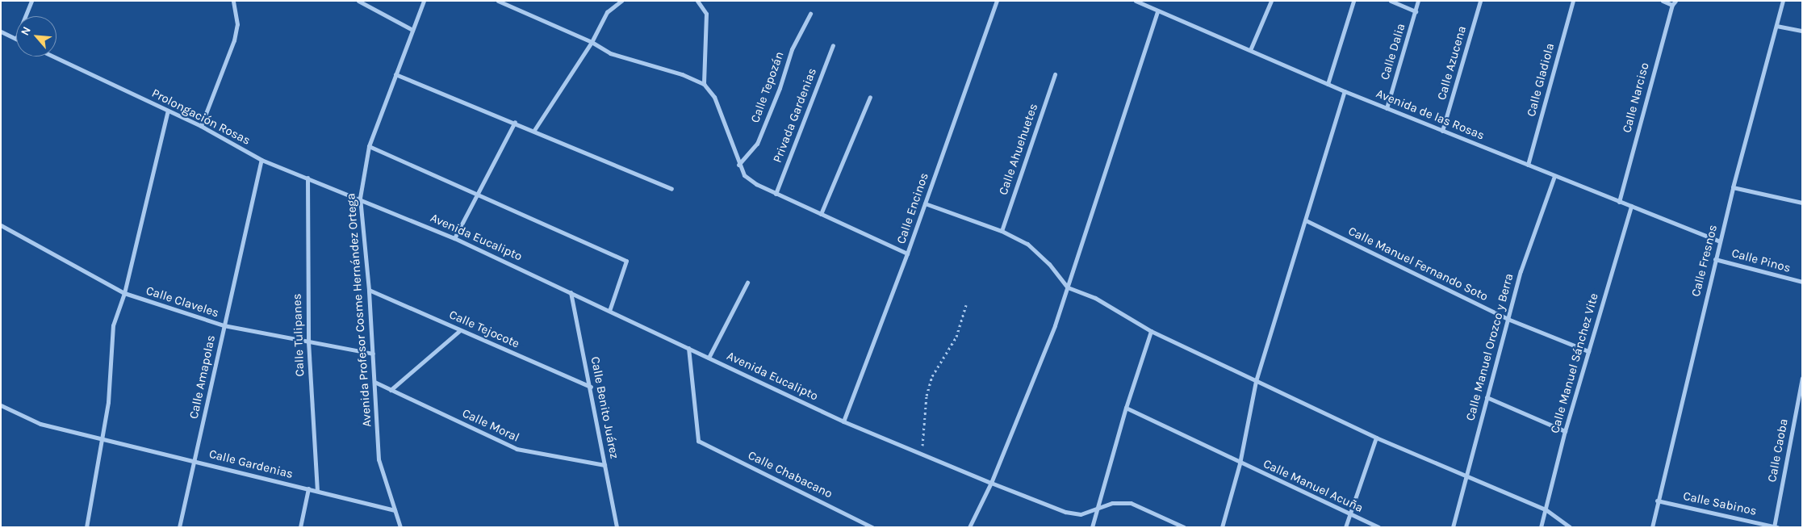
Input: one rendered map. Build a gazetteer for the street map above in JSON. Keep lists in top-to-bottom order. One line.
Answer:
{"streets":{"street":["Calle Dalia","Calle Azucena","Calle Gladiola","Calle Tepozán","Calle Narciso","Avenida de las Rosas","Privada Gardenias","Prolongación Rosas","Calle Ahuehuetes","Calle Encinos","Avenida Eucalipto","Calle Fresnos","Calle Pinos","Calle Manuel Fernando Soto","Calle Claveles","Avenida Profesor Cosme Hernández Ortega","Calle Tejocote","Calle Tulipanes","Calle Manuel Orozco y Berra","Calle Manuel Sánchez Vite","Calle Amapolas","Calle Benito Juárez","Calle Moral","Calle Caoba","Calle Gardenias","Calle Chabacano","Calle Manuel Acuña","Calle Sabinos"]},"crossings":[["Calle Dalia","Avenida de las Rosas"],["Calle Azucena","Avenida de las Rosas"],["Calle Gladiola","Avenida de las Rosas"],["Calle Narciso","Avenida de las Rosas"],["Avenida de las Rosas","Calle Fresnos"],["Avenida de las Rosas","Calle Manuel Orozco y Berra"],["Avenida de las Rosas","Calle Manuel Sánchez Vite"],["Prolongación Rosas","Avenida Eucalipto"],["Prolongación Rosas","Avenida Profesor Cosme Hernández Ortega"],["Prolongación Rosas","Calle Tulipanes"],["Prolongación Rosas","Calle Amapolas"],["Calle Encinos","Avenida Eucalipto"],["Avenida Eucalipto","Avenida Profesor Cosme Hernández Ortega"],["Avenida Eucalipto","Calle Benito Juárez"],["Avenida Eucalipto","Calle Chabacano"],["Calle Fresnos","Calle Pinos"],["Calle Fresnos","Calle Sabinos"],["Calle Manuel Fernando Soto","Calle Manuel Orozco y Berra"],["Calle Manuel Fernando Soto","Calle Manuel Sánchez Vite"],["Calle Claveles","Avenida Profesor Cosme Hernández Ortega"],["Calle Claveles","Calle Tulipanes"],["Calle Claveles","Calle Amapolas"],["Avenida Profesor Cosme Hernández Ortega","Calle Tejocote"],["Avenida Profesor Cosme Hernández Ortega","Calle Moral"],["Avenida Profesor Cosme Hernández Ortega","Calle Gardenias"],["Calle Tejocote","Calle Benito Juárez"],["Calle Tulipanes","Calle Gardenias"],["Calle Amapolas","Calle Gardenias"],["Calle Benito Juárez","Calle Moral"],["Calle Caoba","Calle Sabinos"]],"north":"top left"}
